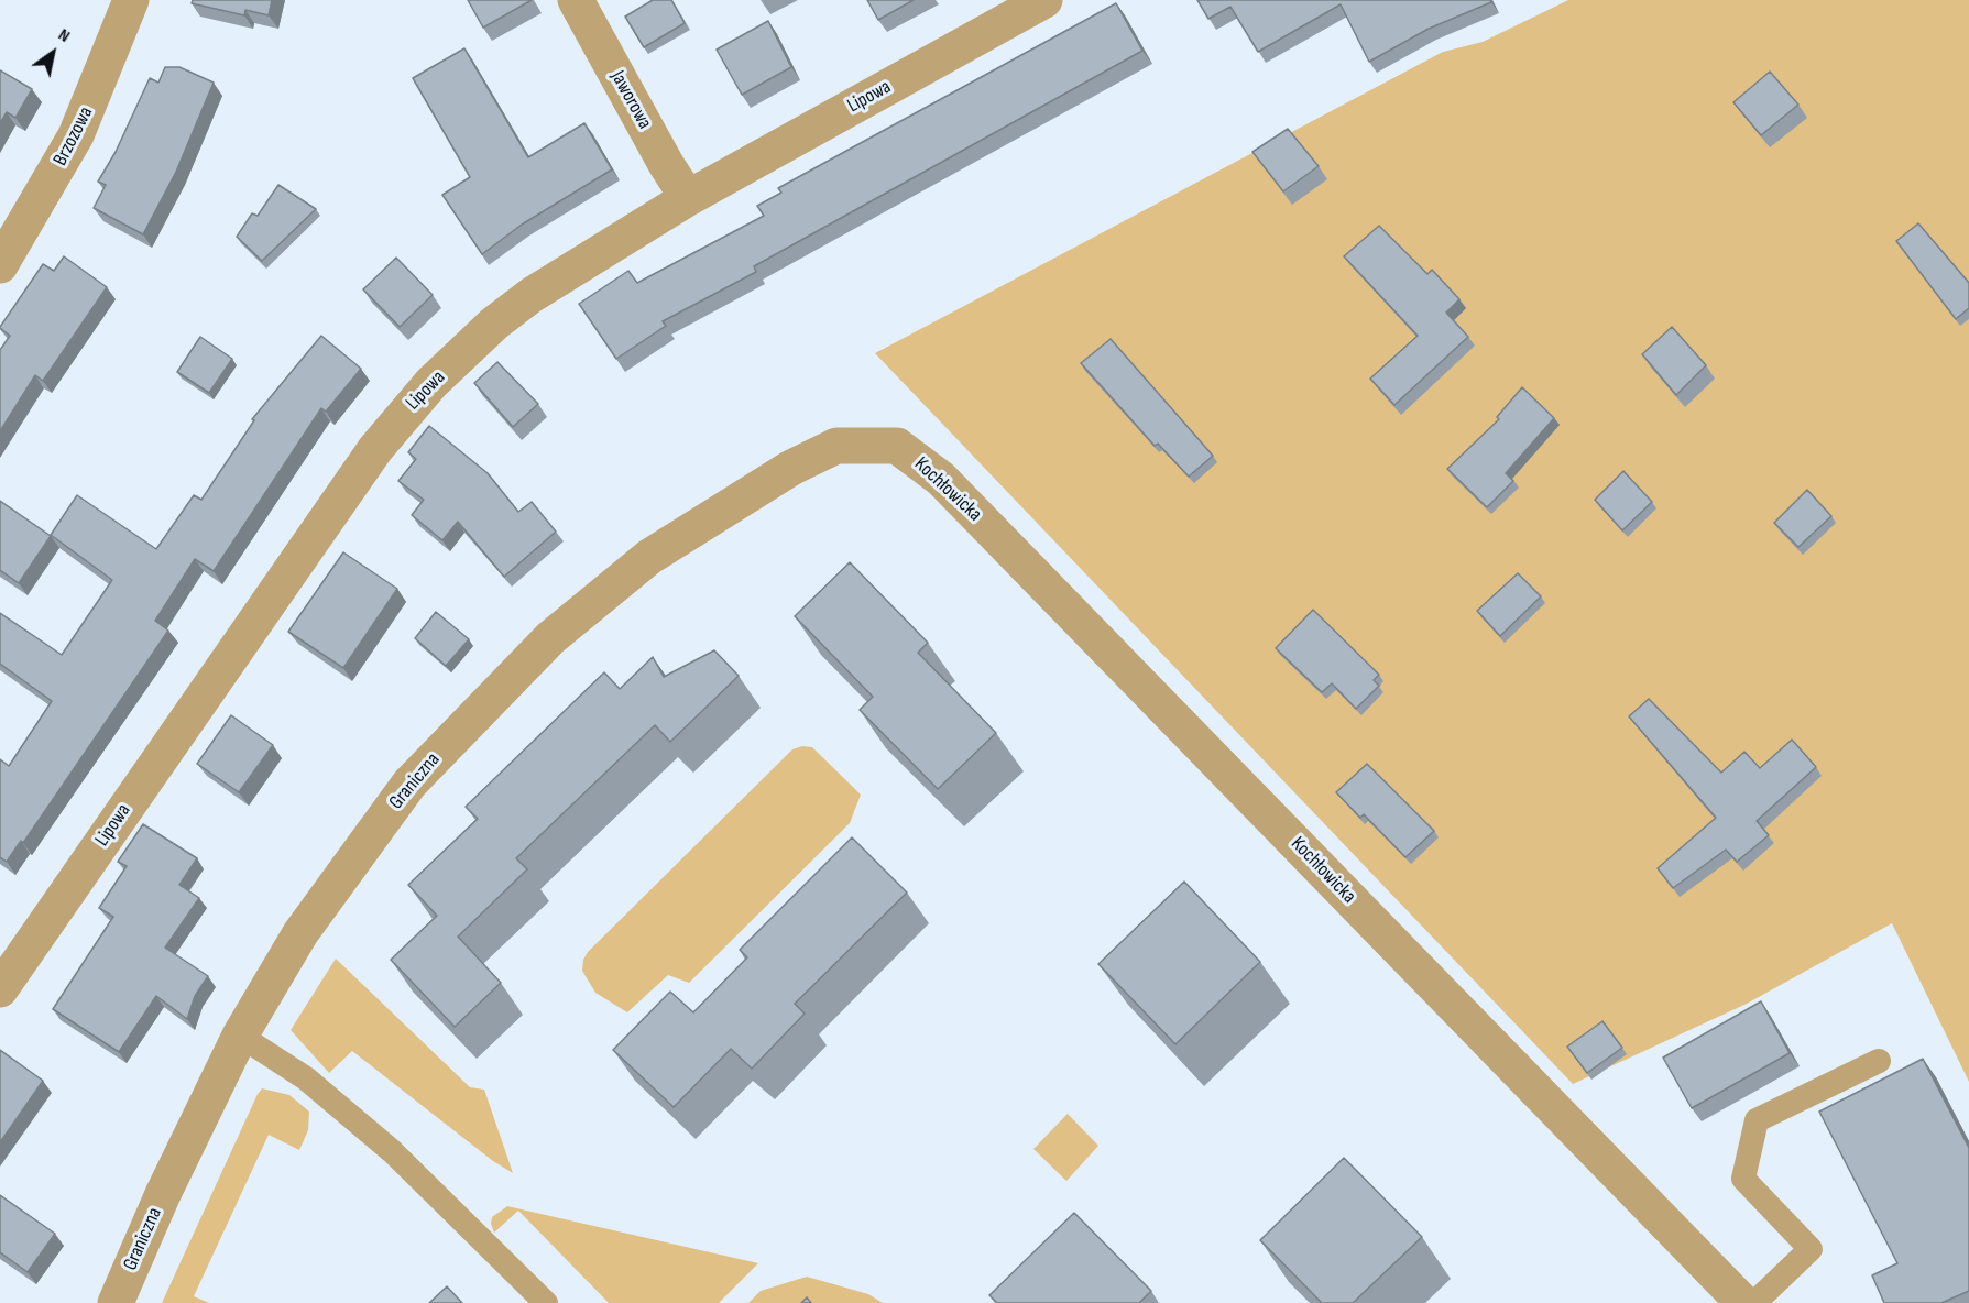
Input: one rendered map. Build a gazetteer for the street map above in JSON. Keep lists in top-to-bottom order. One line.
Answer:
{"streets":{"street":["Lipowa","Jaworowa","Brzozowa","Kochłowicka","Graniczna"]},"crossings":[["Lipowa","Jaworowa"],["Kochłowicka","Graniczna"]],"north":"top right"}
